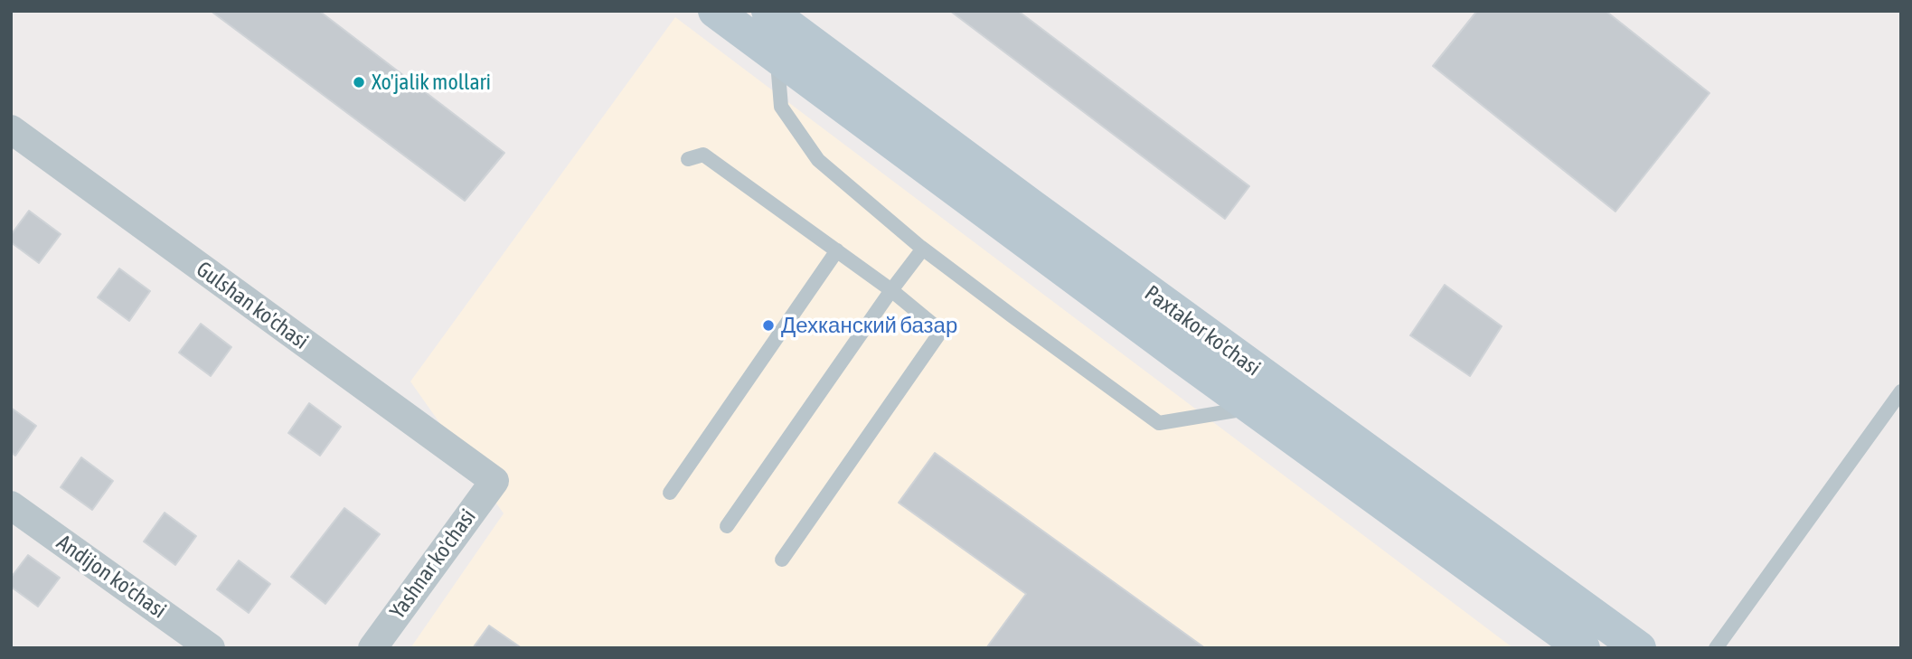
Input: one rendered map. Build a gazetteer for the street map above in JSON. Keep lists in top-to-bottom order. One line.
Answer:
{"streets":{"main road":["Paxtakor ko'chasi"],"street":["Gulshan ko'chasi","Yashnar ko'chasi","Andijon ko'chasi"]},"crossings":[["Gulshan ko'chasi","Yashnar ko'chasi"]],"places":["Xo'jalik mollari","Дехканский базар"]}
